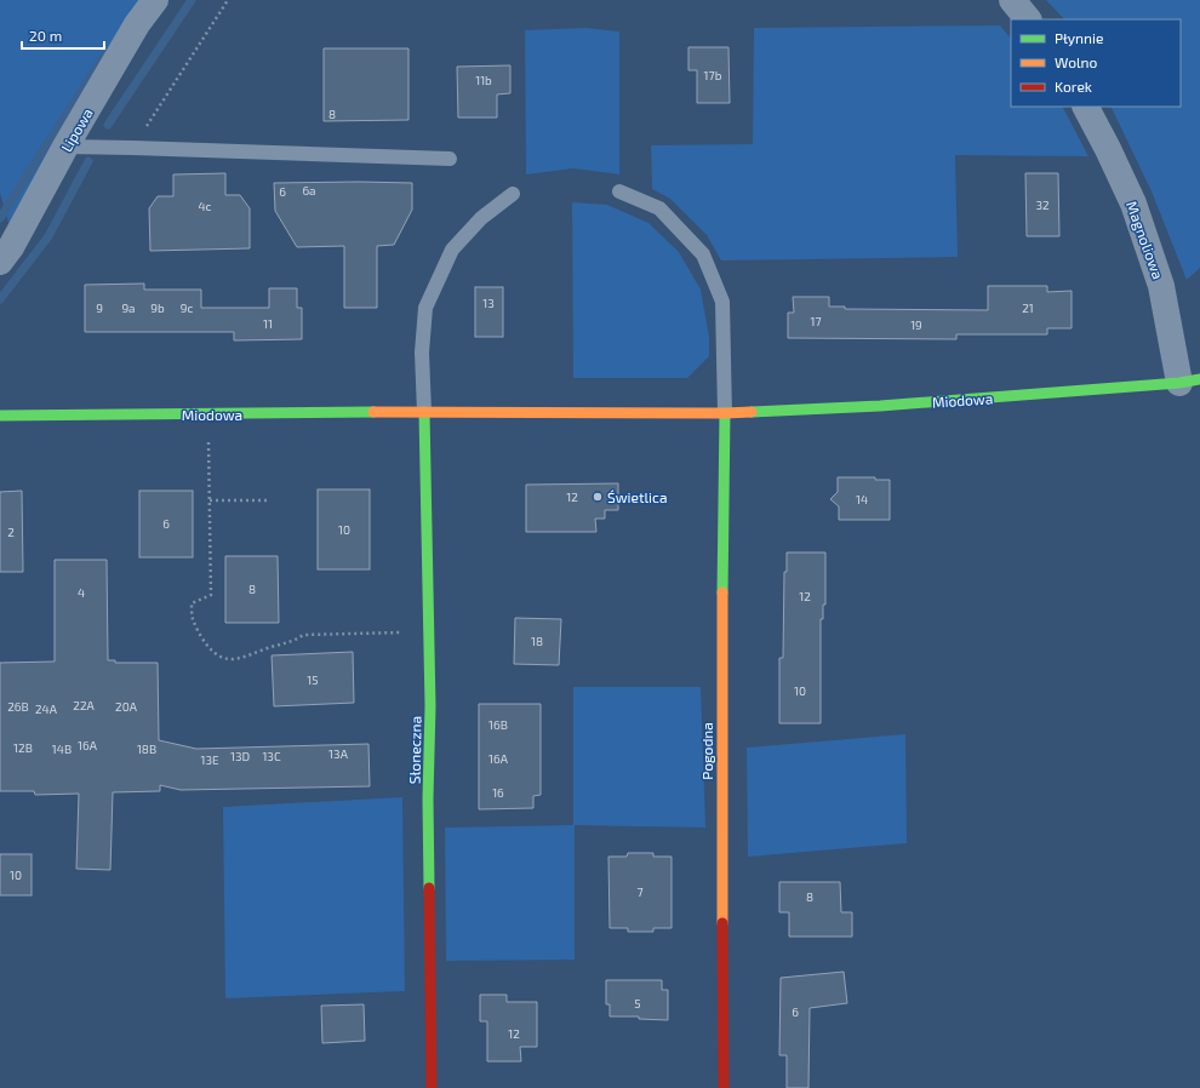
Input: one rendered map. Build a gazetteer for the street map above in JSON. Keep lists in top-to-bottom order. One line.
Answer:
{"streets":{"street":["Lipowa","Magnoliowa","Miodowa","Słoneczna","Pogodna"]},"crossings":[["Magnoliowa","Miodowa"],["Miodowa","Słoneczna"],["Miodowa","Pogodna"]],"places":["Świetlica"],"house_numbers":["17b","11b","8","6a","6","32","4c","13","9","9a","9b","9c","21","17","11","19","12","14","6","10","2","8","4","12","18","15","10","22A","26B","20A","24A","16B","16A","12B","14B","18B","13A","13D","13C","16A","13E","16","10","7","8","5","6","12"],"legend":["Płynnie","Wolno","Korek"],"scale_bar":"20 m"}
